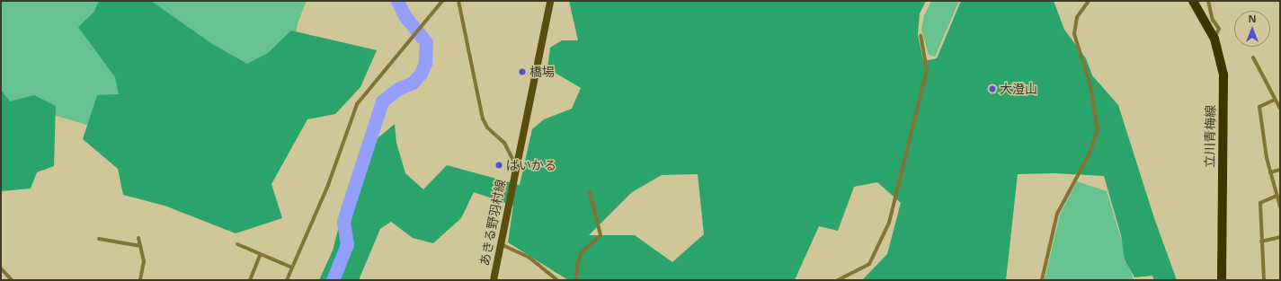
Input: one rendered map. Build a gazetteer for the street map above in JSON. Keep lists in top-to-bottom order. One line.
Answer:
{"streets":{"main road":["立川青梅線","あきる野羽村線"]},"places":["橋場","大澄山","ばいかる"],"north":"top"}
